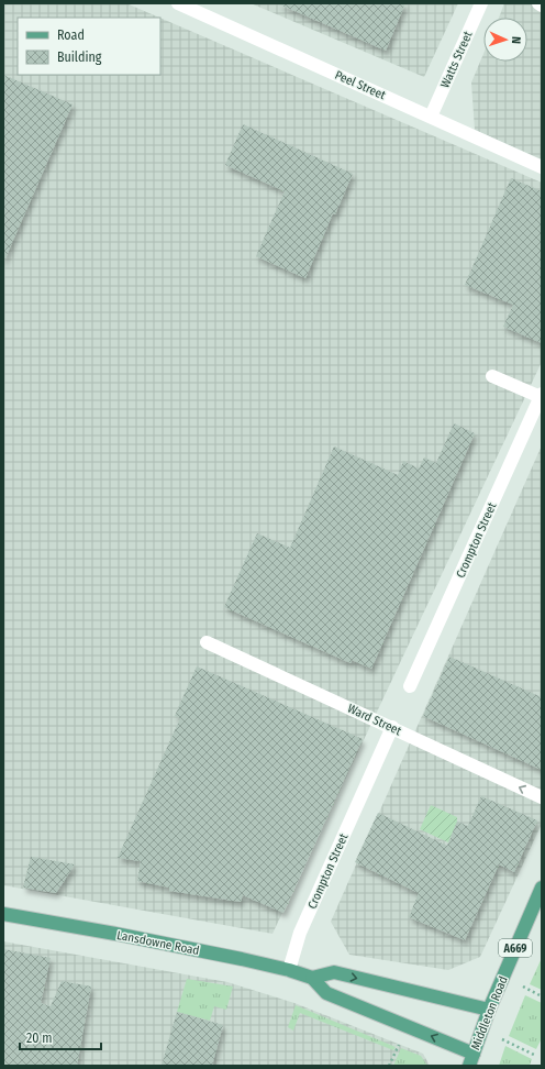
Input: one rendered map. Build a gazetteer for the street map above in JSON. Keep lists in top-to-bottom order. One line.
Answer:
{"streets":{"main road":["Lansdowne Road","A669","Middleton Road"],"street":["Watts Street","Peel Street","Crompton Street","Ward Street"]},"crossings":[["Watts Street","Peel Street"],["Crompton Street","Ward Street"],["Crompton Street","Lansdowne Road"],["Lansdowne Road","Middleton Road"]],"one_way":["Ward Street"],"legend":["Road","Building"],"scale_bar":"20 m","north":"right"}
